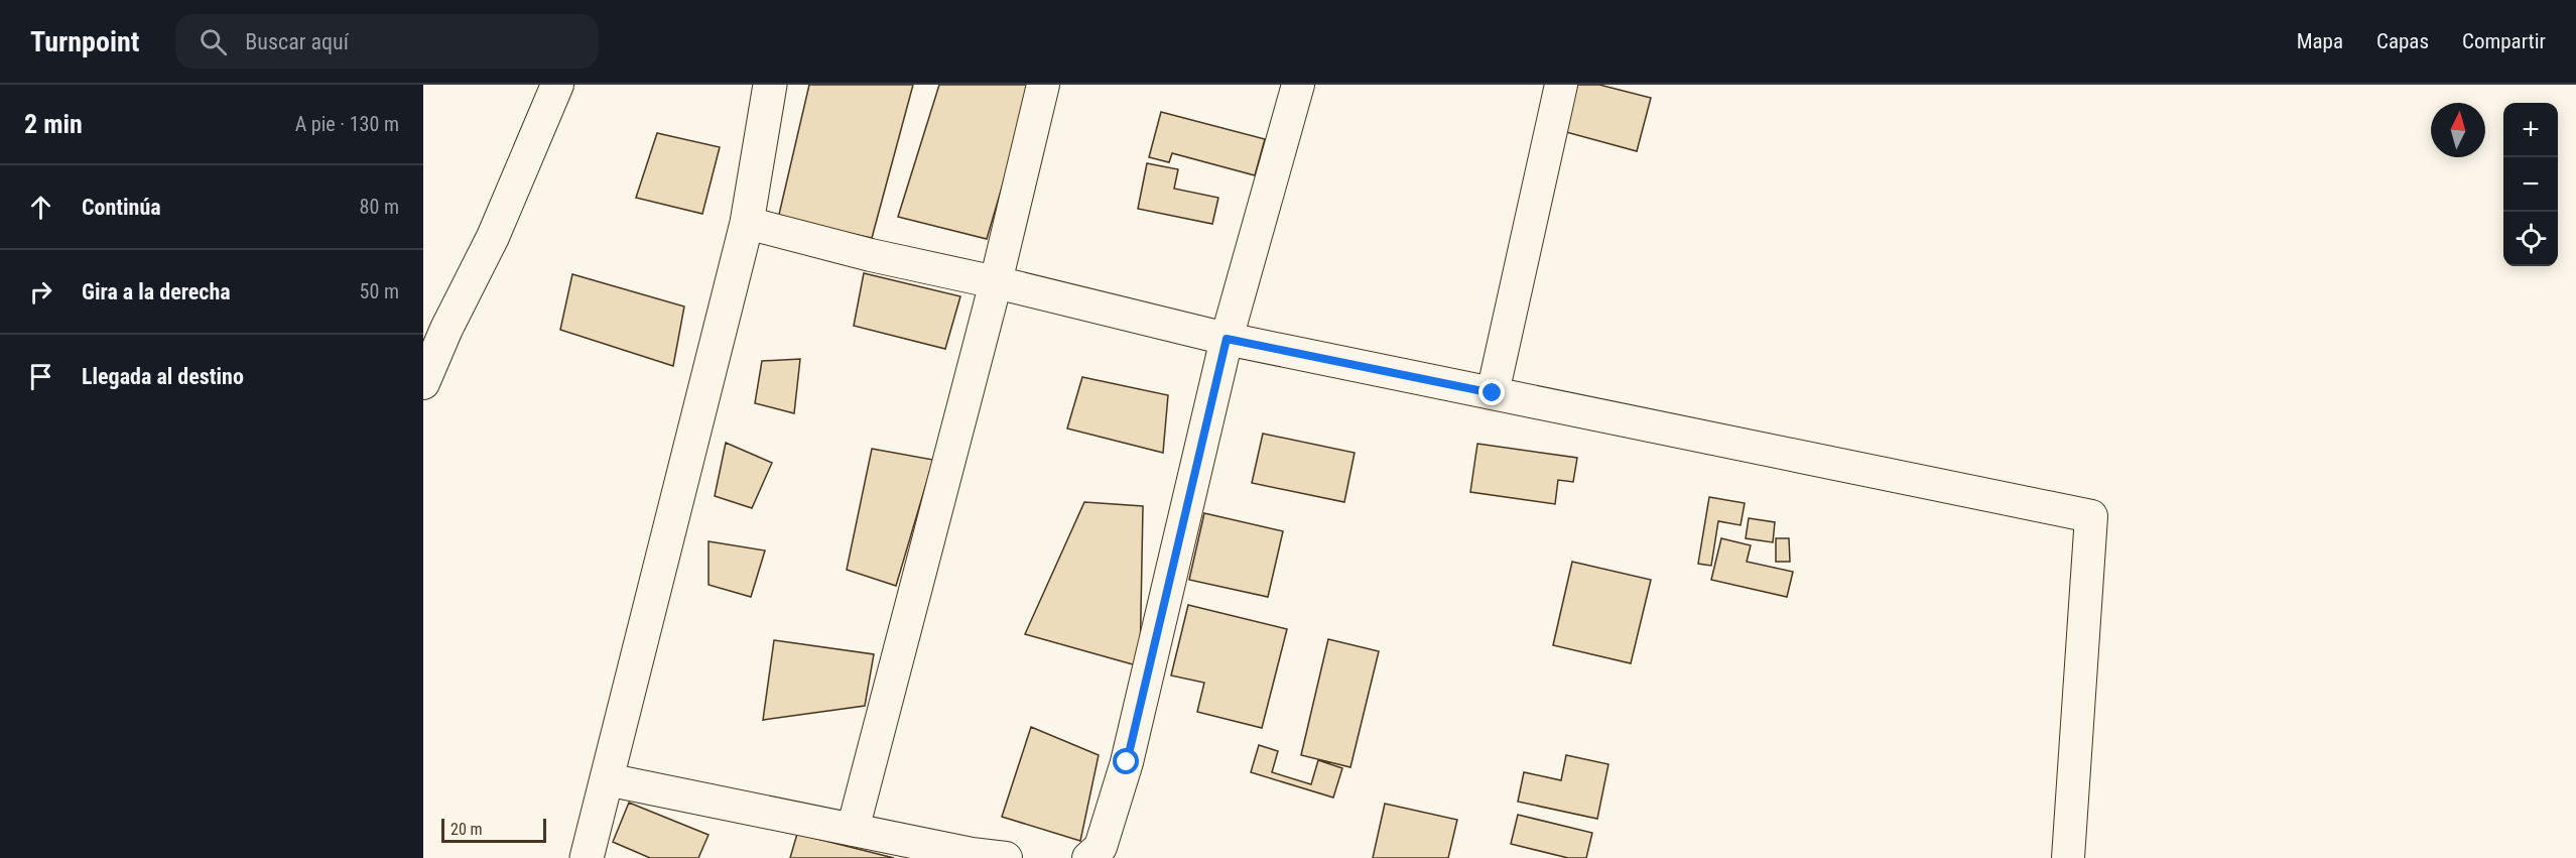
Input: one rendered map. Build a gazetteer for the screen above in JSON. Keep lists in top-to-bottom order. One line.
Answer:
{"scale_bar":"20 m","north":"top","page":{"header":"Turnpoint","search":"Buscar aquí","nav":["Mapa","Capas","Compartir"],"heading":["2 min","A pie · 130 m"],"map_buttons":["+","−"],"list":[["Continúa","80 m"],["Gira a la derecha","50 m"],"Llegada al destino"],"scale":"20 m"}}
